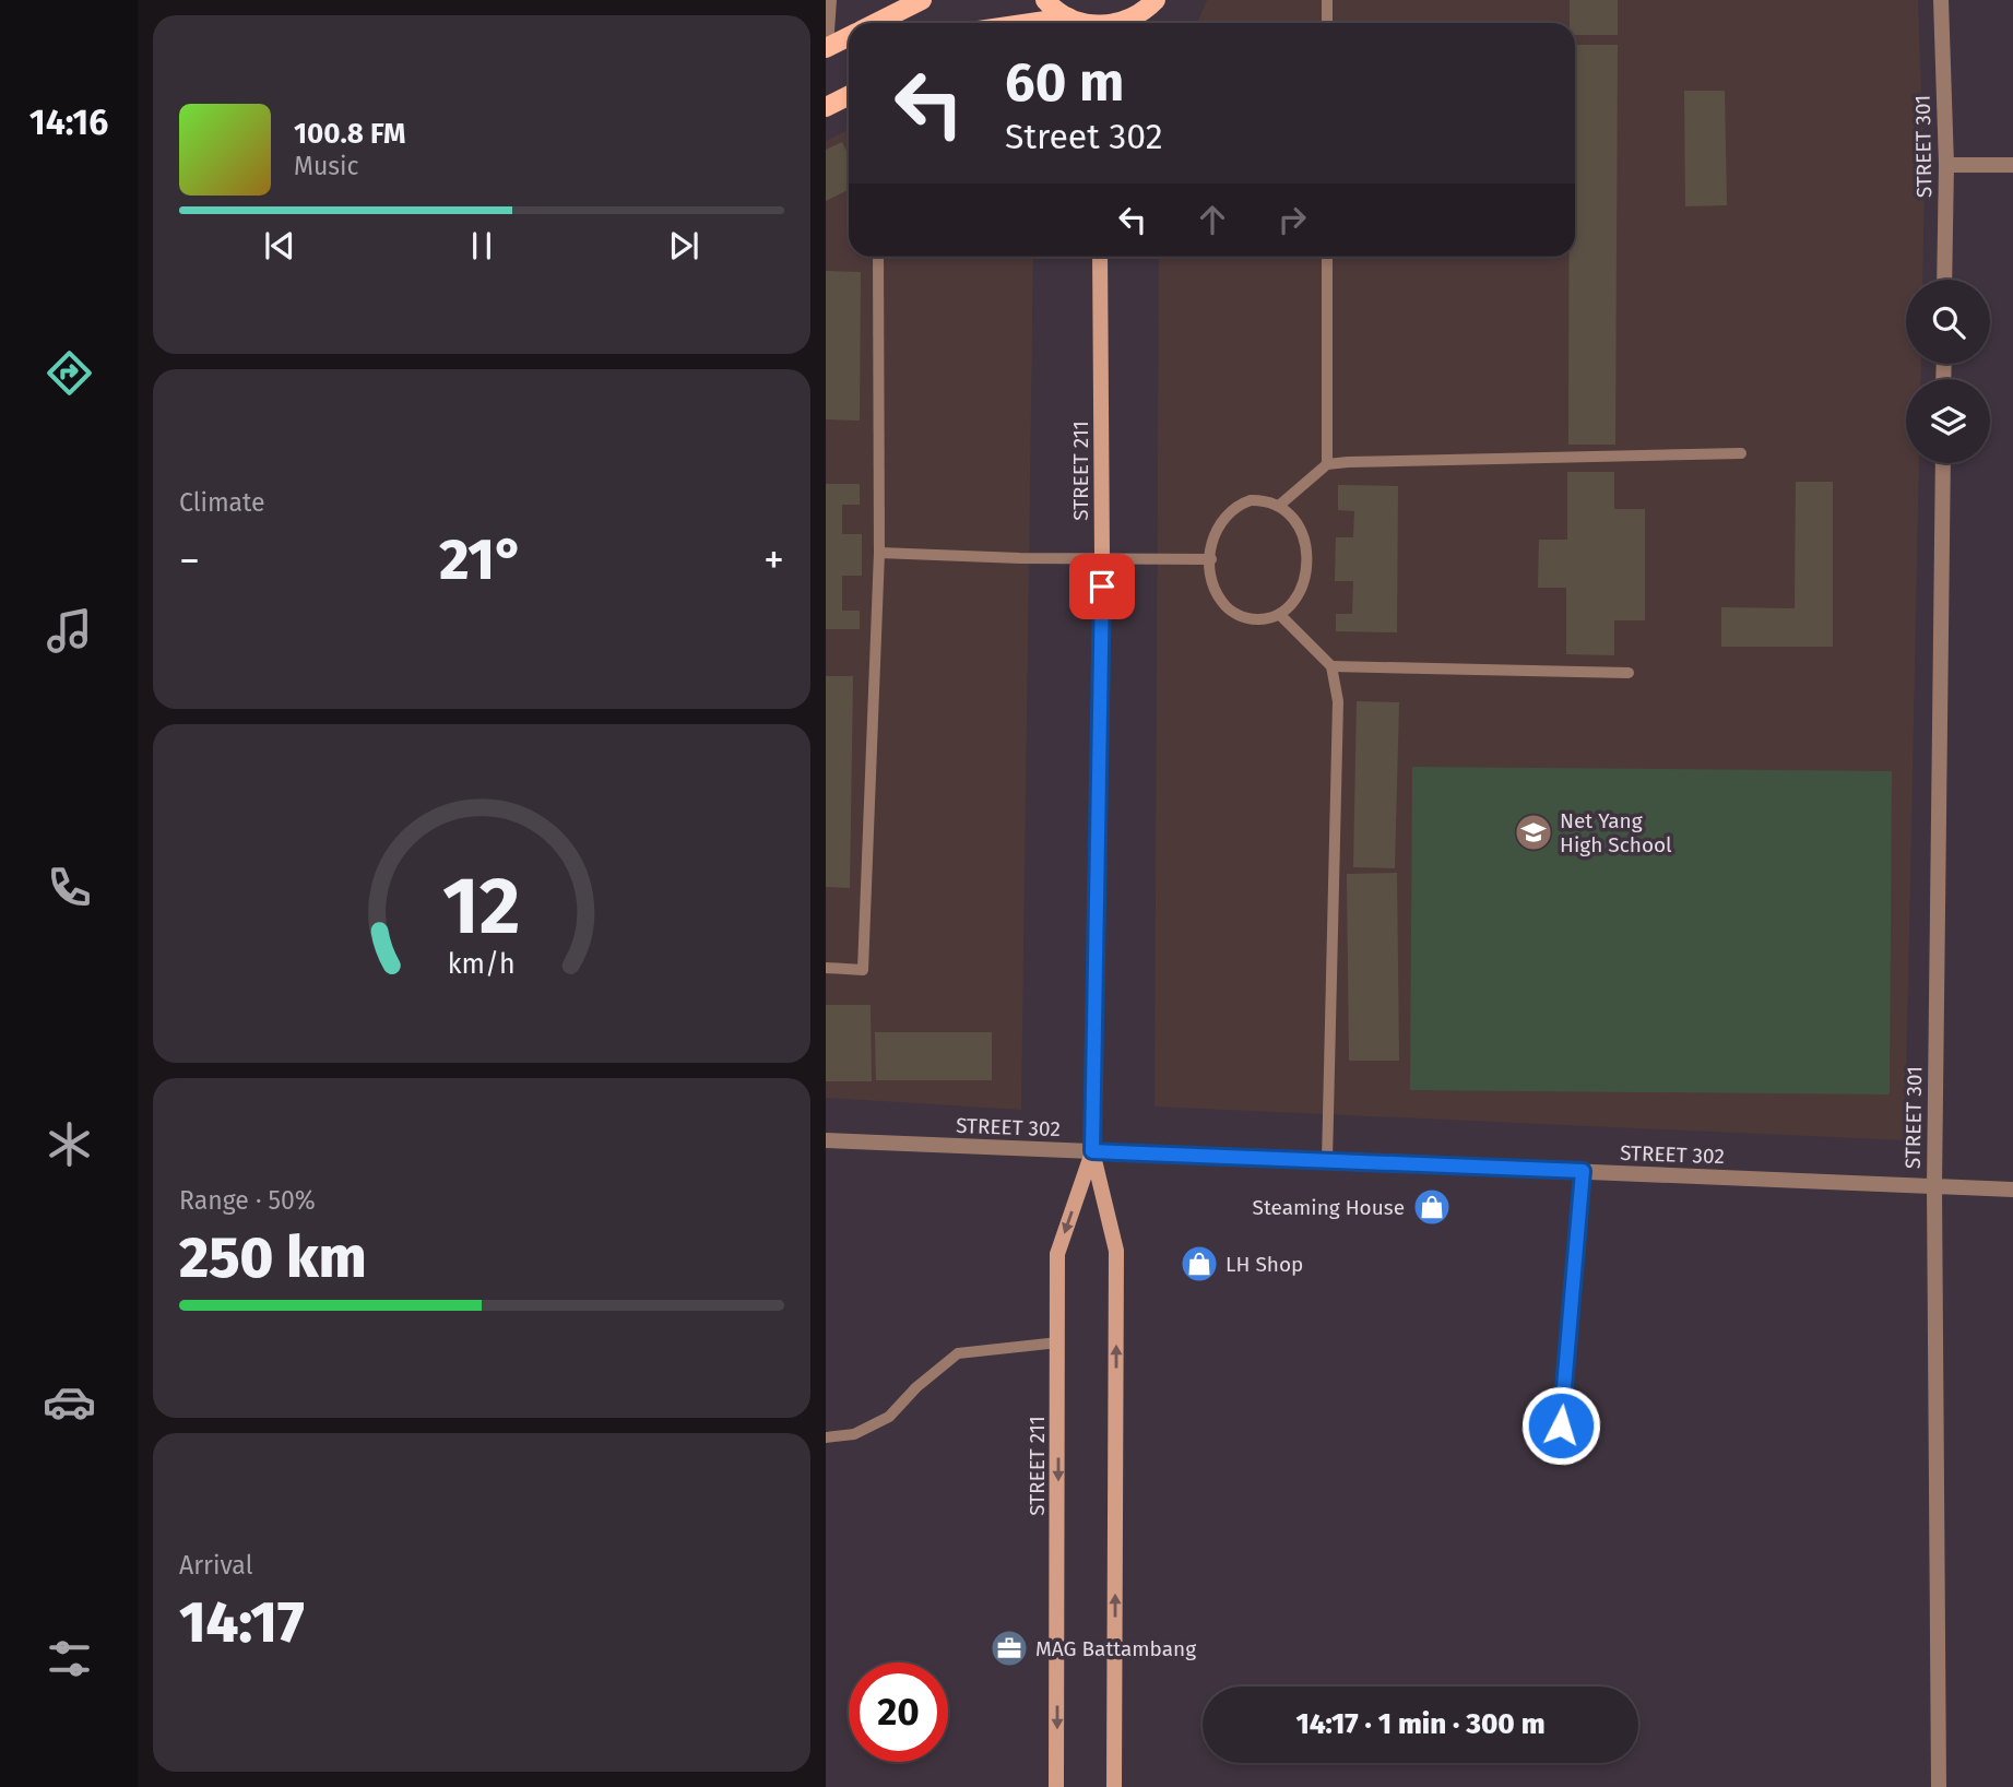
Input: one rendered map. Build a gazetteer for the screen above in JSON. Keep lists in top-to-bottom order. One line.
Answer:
{"streets":{"main road":["STREET 211"],"street":["STREET 301","STREET 302"]},"crossings":[["STREET 301","STREET 302"],["STREET 211","STREET 302"]],"places":{"school or university":["Net Yang High School"],"shop":["Steaming House","LH Shop"],"office":["MAG Battambang"]},"page":{"tabs":"14:16","turn":["60 m","Street 302"],"song":["100.8 FM","Music"],"tile":["Climate",["Range · 50%","250 km"],["Arrival","14:17"]],"heat":["−","21°","+"],"limit":"20","trip":"14:17 · 1 min · 300 m","gauge":["12","km/h"]}}
